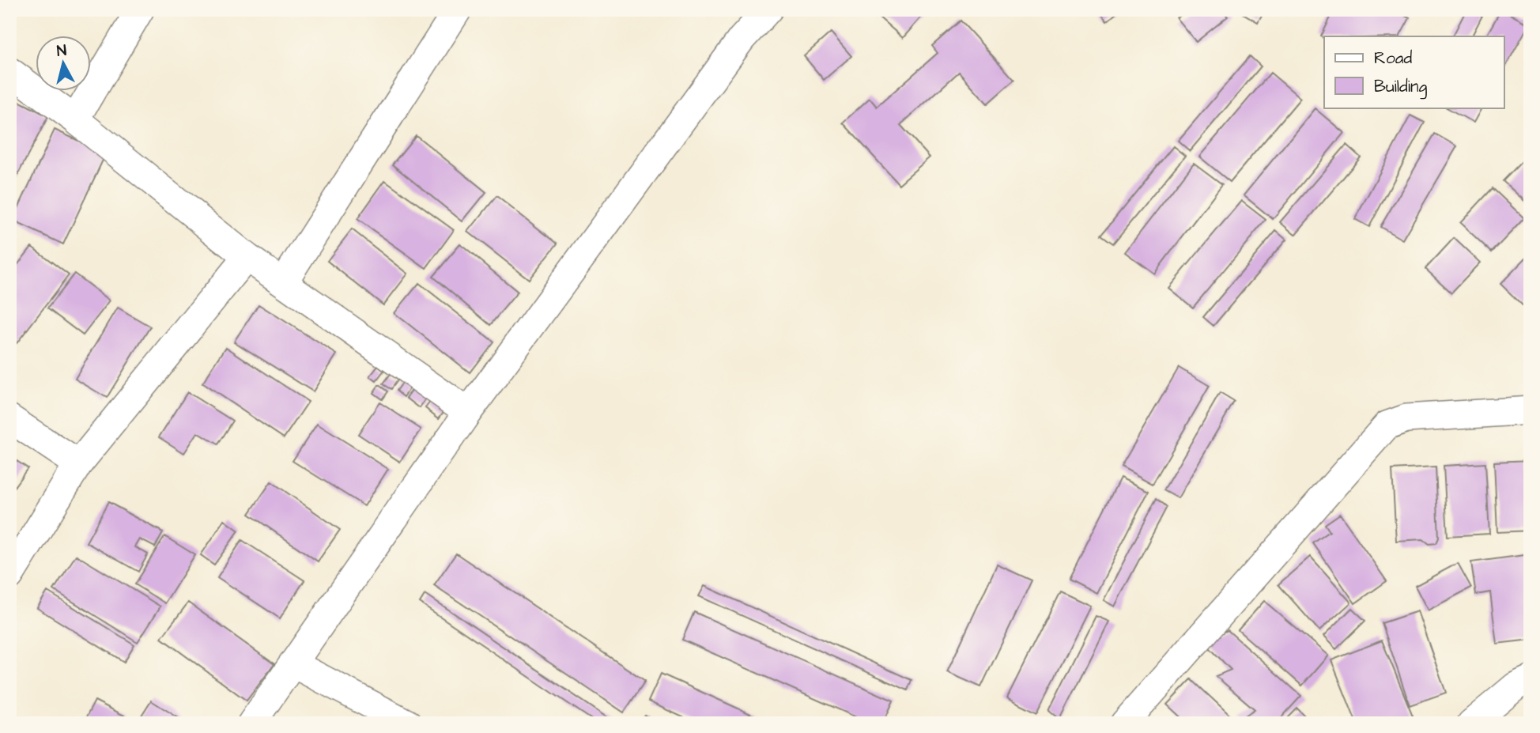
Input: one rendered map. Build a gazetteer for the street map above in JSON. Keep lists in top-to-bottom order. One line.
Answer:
{"legend":["Road","Building"],"north":"top"}
